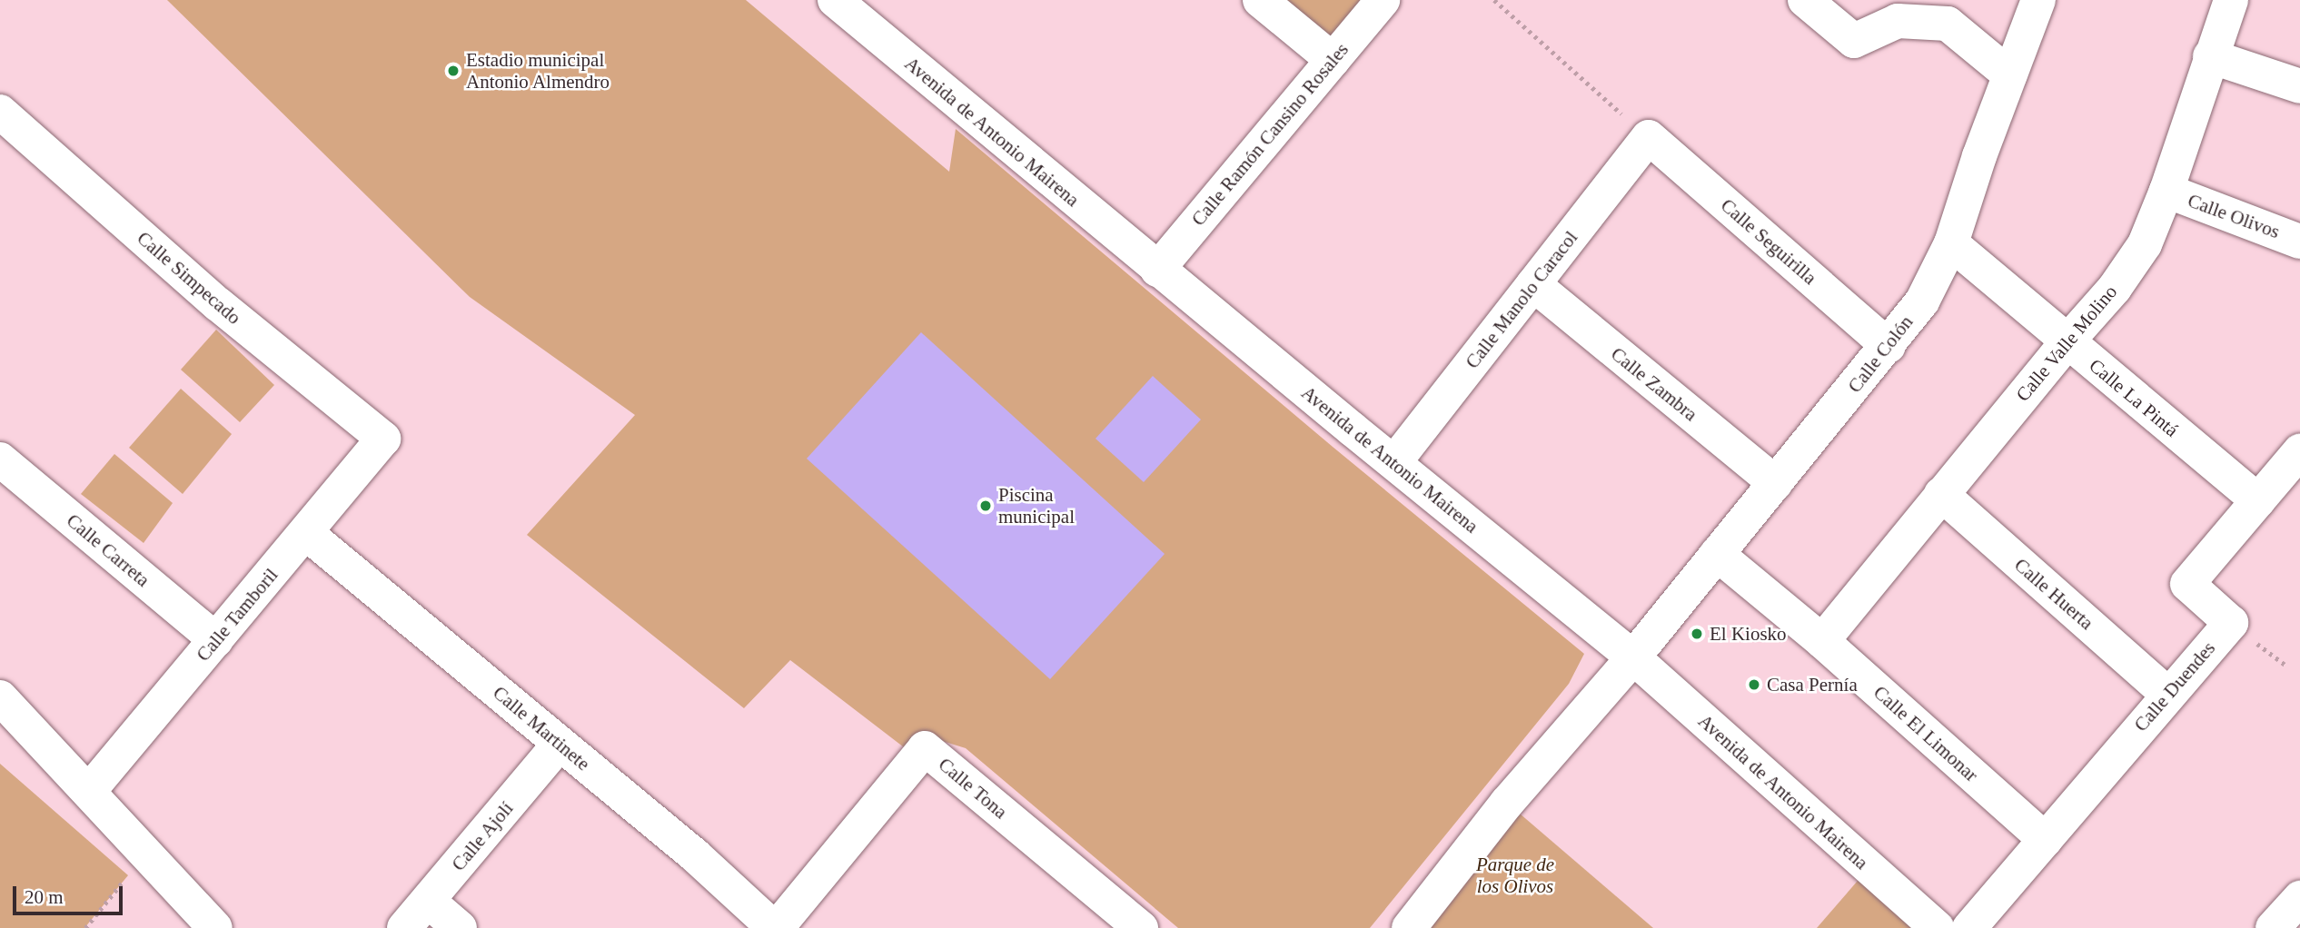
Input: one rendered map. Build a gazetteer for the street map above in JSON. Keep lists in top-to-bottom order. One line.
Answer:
{"streets":{"street":["Avenida de Antonio Mairena","Calle Ramón Cansino Rosales","Calle Olivos","Calle Seguirilla","Calle Simpecado","Calle Manolo Caracol","Calle Valle Molino","Calle Colón","Calle Zambra","Calle La Pintá","Calle Carreta","Calle Huerta","Calle Tamboril","Calle Duendes","Calle Martinete","Calle El Limonar","Calle Tona","Calle Ajolí"]},"crossings":[["Avenida de Antonio Mairena","Calle Ramón Cansino Rosales"],["Avenida de Antonio Mairena","Calle Manolo Caracol"],["Avenida de Antonio Mairena","Calle Colón"],["Calle Olivos","Calle Valle Molino"],["Calle Seguirilla","Calle Manolo Caracol"],["Calle Seguirilla","Calle Colón"],["Calle Simpecado","Calle Tamboril"],["Calle Manolo Caracol","Calle Zambra"],["Calle Valle Molino","Calle La Pintá"],["Calle Valle Molino","Calle Huerta"],["Calle Valle Molino","Calle El Limonar"],["Calle Colón","Calle Zambra"],["Calle Colón","Calle La Pintá"],["Calle Colón","Calle El Limonar"],["Calle La Pintá","Calle Duendes"],["Calle Carreta","Calle Tamboril"],["Calle Huerta","Calle Duendes"],["Calle Tamboril","Calle Martinete"],["Calle Duendes","Calle El Limonar"],["Calle Martinete","Calle Tona"],["Calle Martinete","Calle Ajolí"]],"parks":["Parque de los Olivos"],"places":["Estadio municipal Antonio Almendro","Piscina municipal","El Kiosko","Casa Pernía"],"scale_bar":"20 m"}
